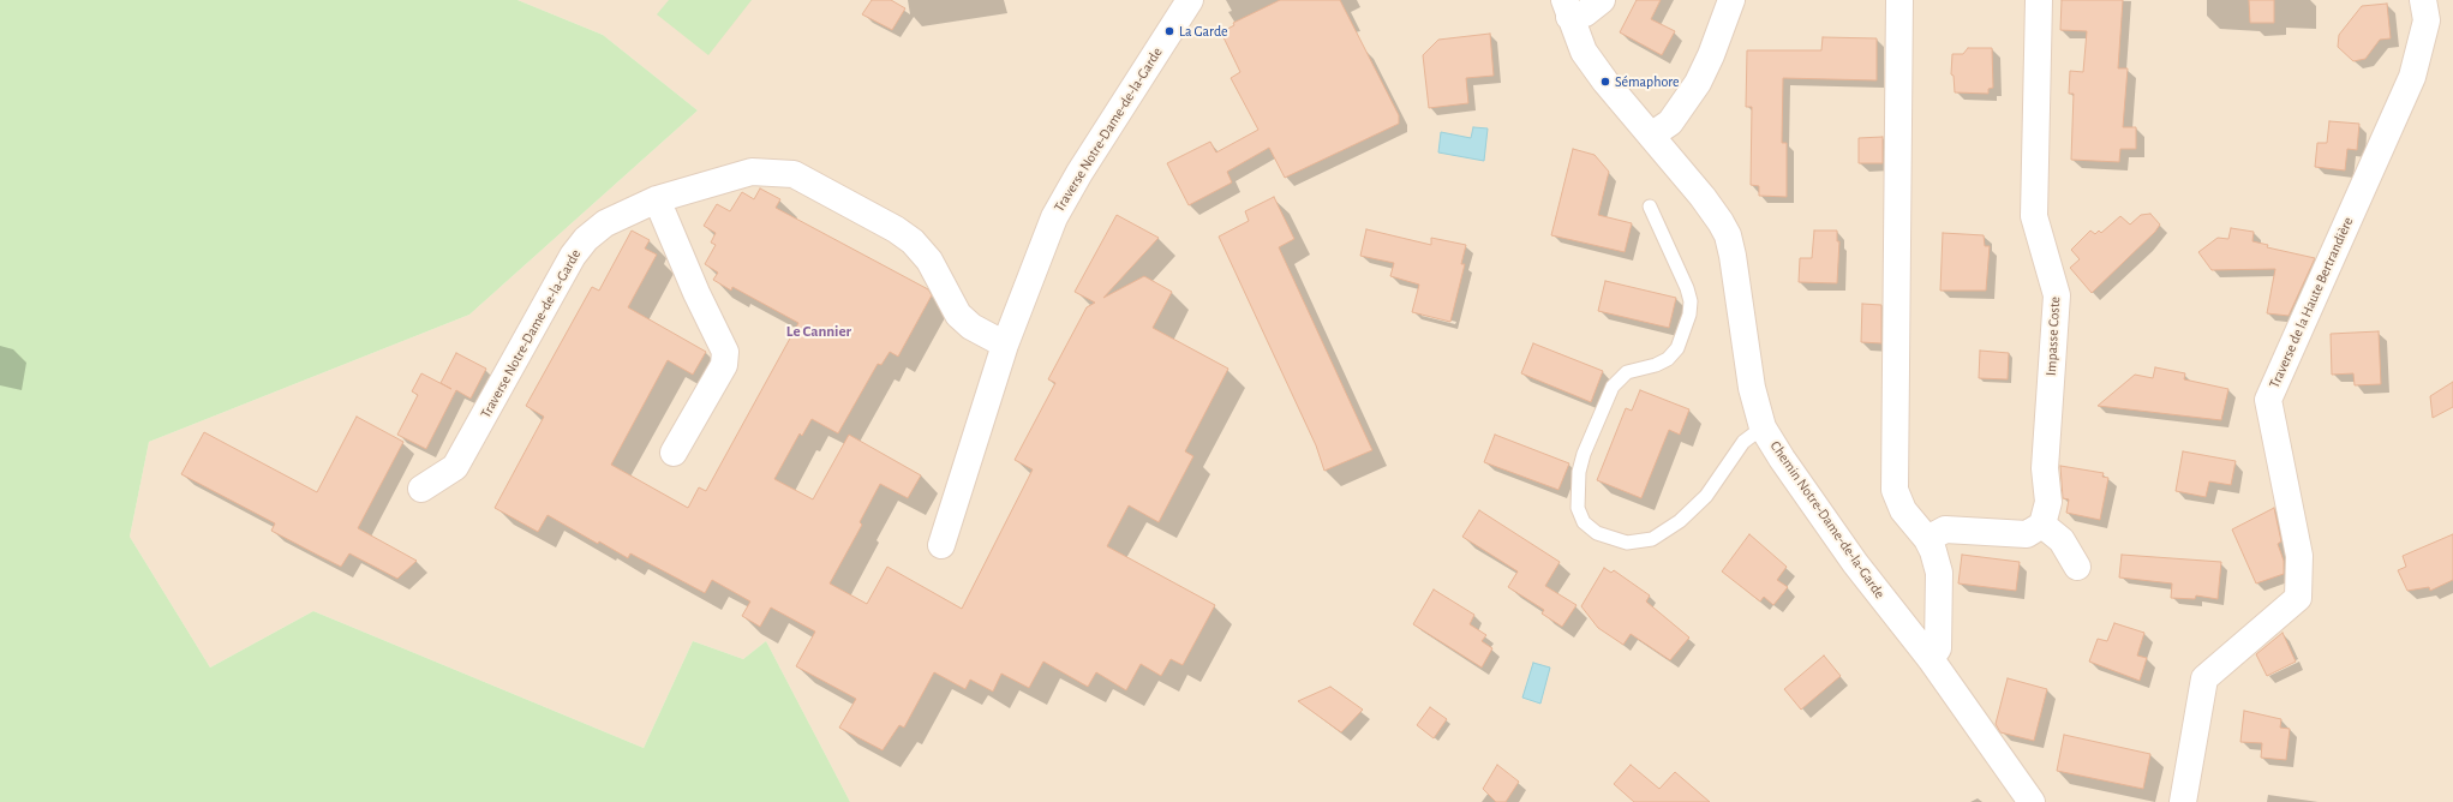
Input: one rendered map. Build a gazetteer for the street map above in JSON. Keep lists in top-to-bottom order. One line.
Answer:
{"streets":{"street":["Traverse Notre-Dame-de-la-Garde","Traverse de la Haute Bertrandière","Impasse Coste","Chemin Notre-Dame-de-la-Garde"]},"districts":["Le Cannier"],"places":["La Garde","Sémaphore"]}
